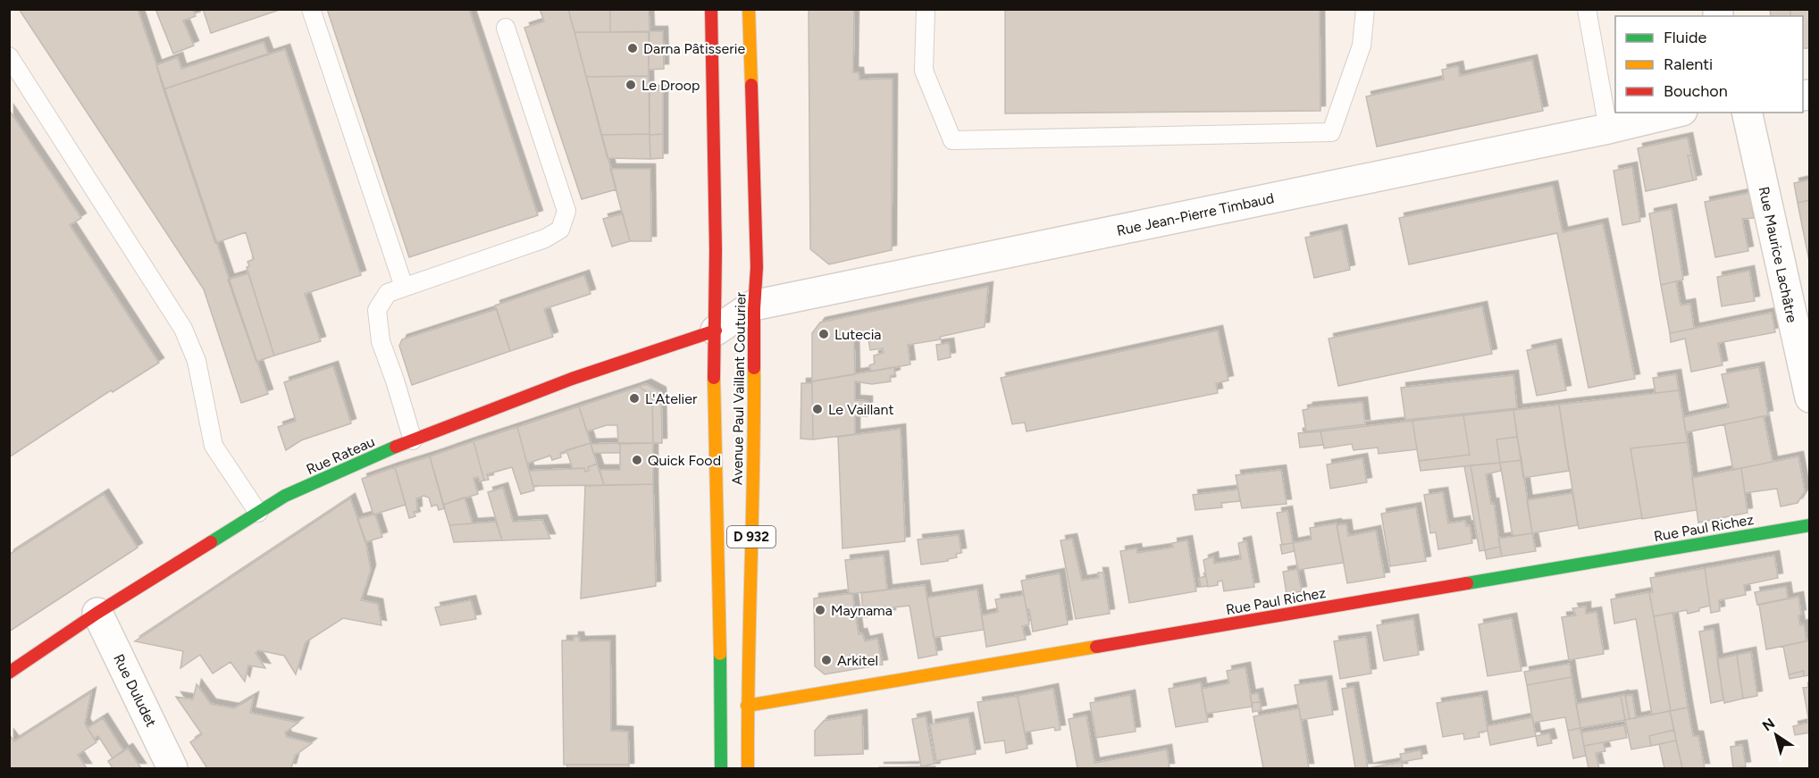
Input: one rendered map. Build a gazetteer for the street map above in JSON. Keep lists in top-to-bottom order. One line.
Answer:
{"streets":{"street":["Rue Jean-Pierre Timbaud","Rue Maurice Lachâtre","Avenue Paul Vaillant Couturier","Rue Rateau","Rue Paul Richez","D 932","Rue Duludet"]},"crossings":[["Rue Jean-Pierre Timbaud","Avenue Paul Vaillant Couturier"],["Rue Jean-Pierre Timbaud","Rue Rateau"],["Avenue Paul Vaillant Couturier","Rue Rateau"],["Avenue Paul Vaillant Couturier","Rue Paul Richez"],["Rue Rateau","Rue Duludet"]],"places":["Darna Pâtisserie","Le Droop","Lutecia","L'Atelier","Le Vaillant","Quick Food","Maynama","Arkitel"],"legend":["Fluide","Ralenti","Bouchon"],"north":"top left"}
